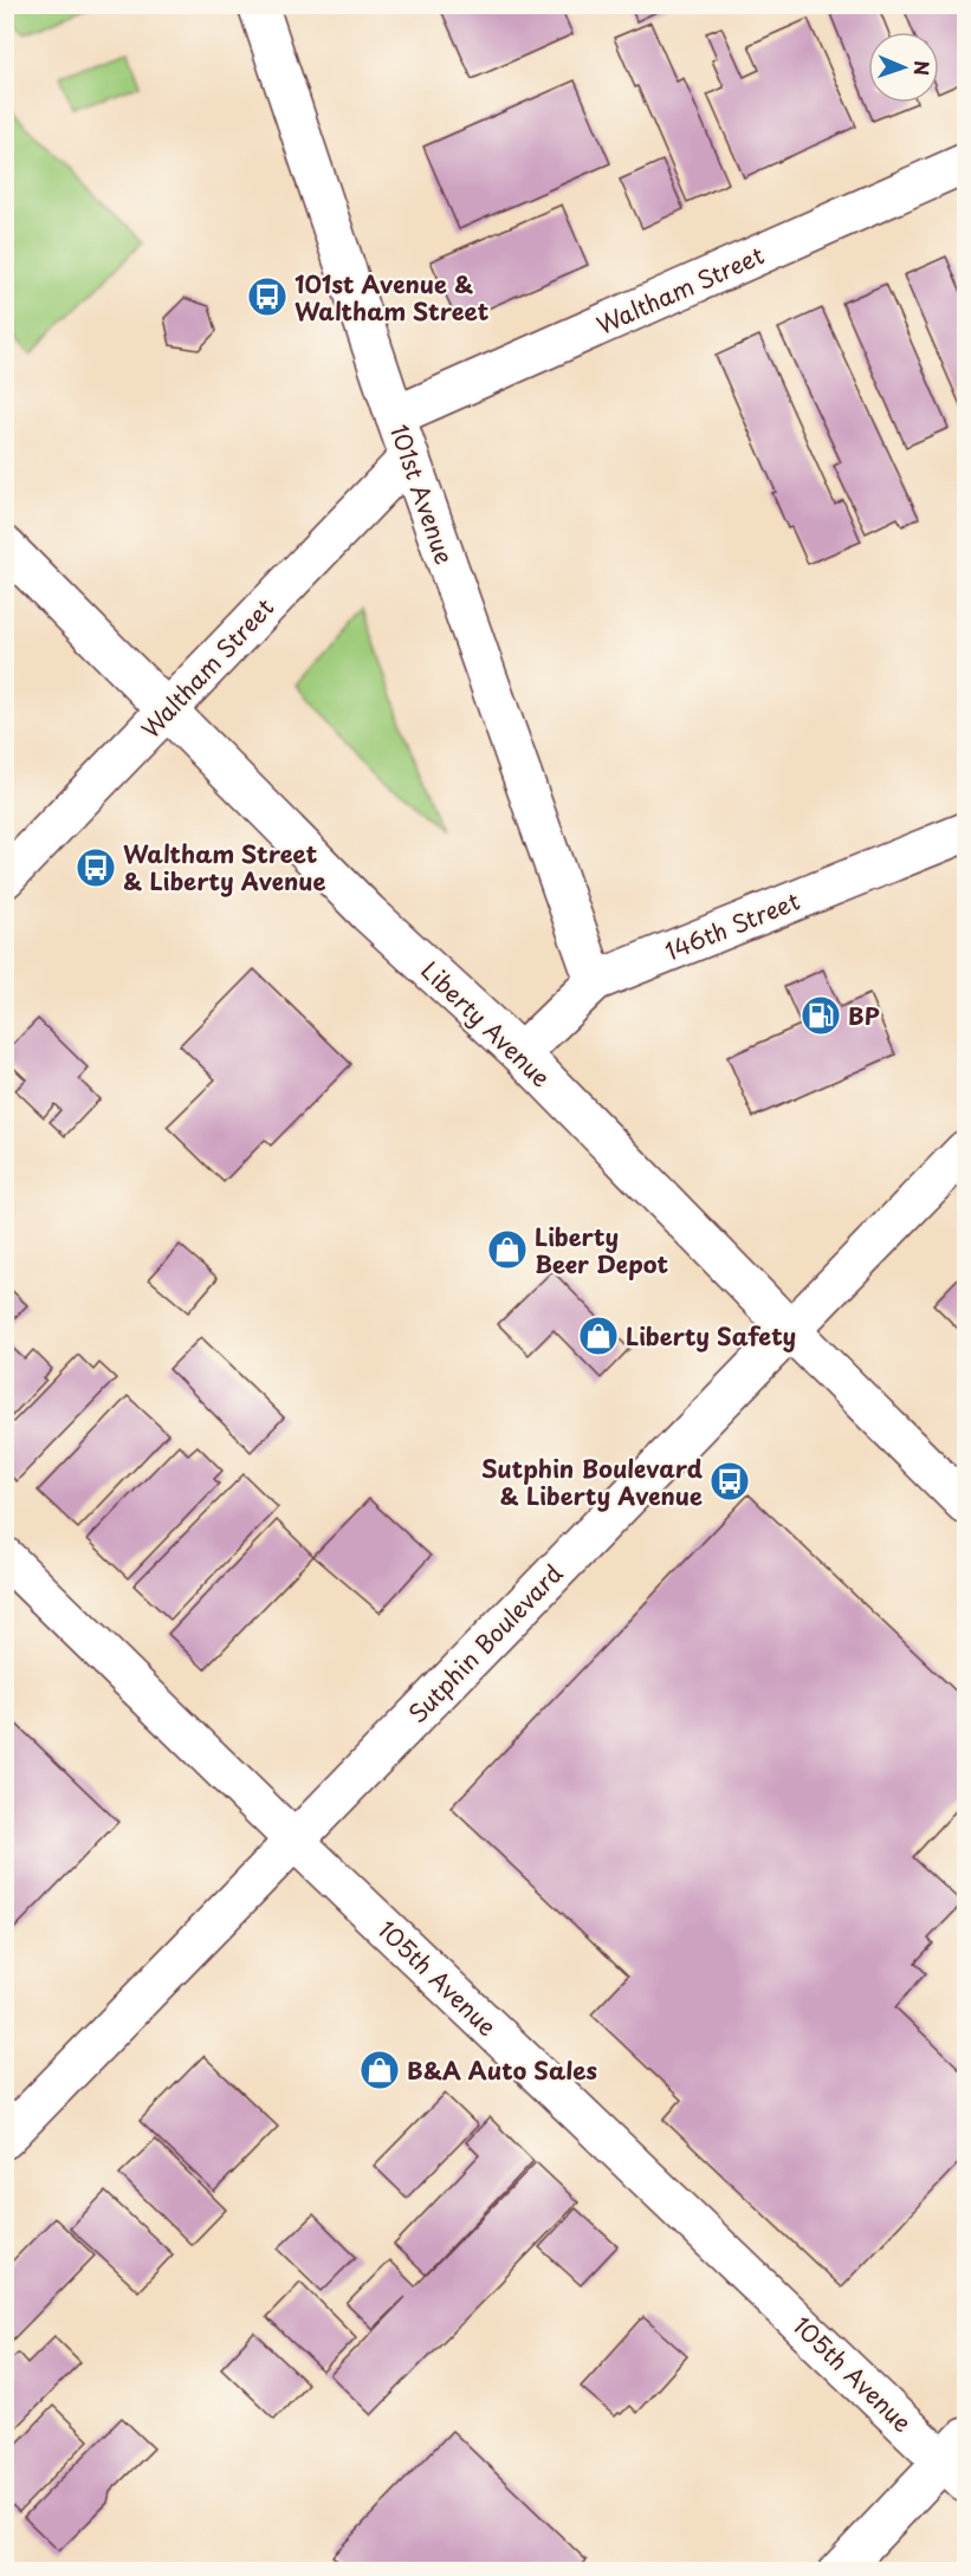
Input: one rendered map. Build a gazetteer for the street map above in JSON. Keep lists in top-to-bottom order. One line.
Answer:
{"streets":{"street":["Waltham Street","101st Avenue","146th Street","Liberty Avenue","Sutphin Boulevard","105th Avenue"]},"crossings":[["Waltham Street","101st Avenue"],["Waltham Street","Liberty Avenue"],["101st Avenue","146th Street"],["146th Street","Liberty Avenue"],["Liberty Avenue","Sutphin Boulevard"],["Sutphin Boulevard","105th Avenue"]],"places":{"bus stop":["101st Avenue & Waltham Street","Waltham Street & Liberty Avenue","Sutphin Boulevard & Liberty Avenue"],"fuel station":["BP"],"shop":["Liberty Beer Depot","Liberty Safety","B&A Auto Sales"]},"north":"right"}
